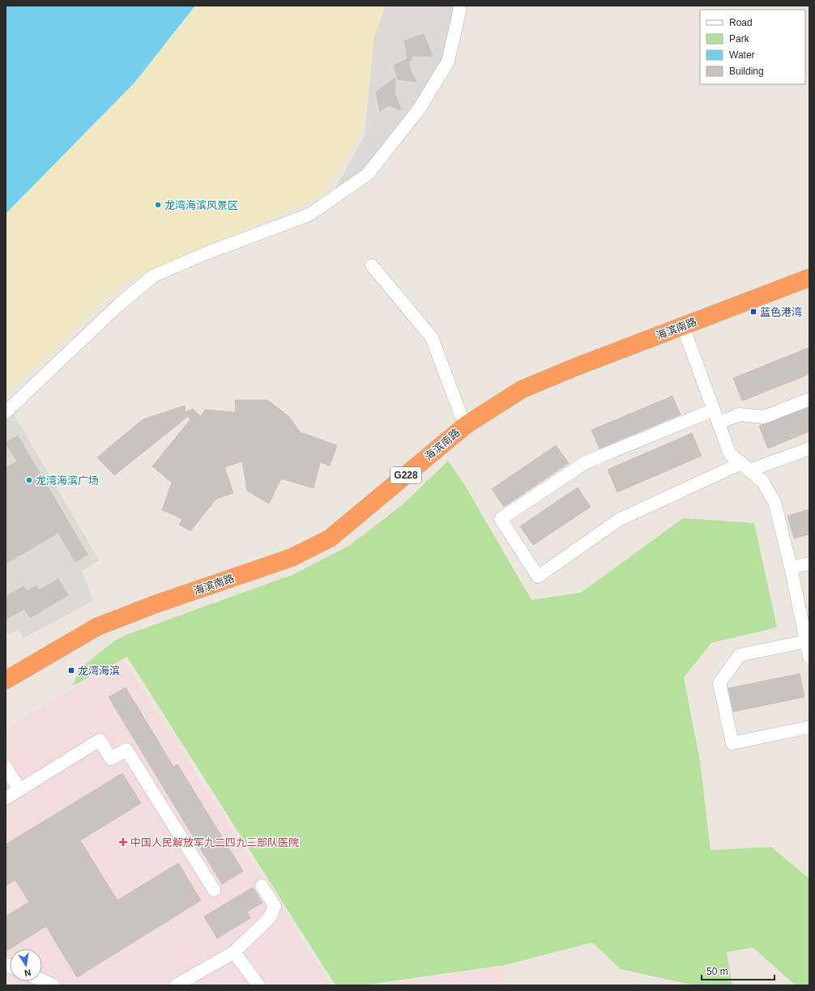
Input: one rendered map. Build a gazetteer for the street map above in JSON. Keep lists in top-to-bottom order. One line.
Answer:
{"streets":{"highway":["海滨南路","G228"]},"places":{"other":["龙湾海滨风景区","龙湾海滨广场"],"transit":["蓝色港湾","龙湾海滨"],"health":["中国人民解放军九二四九三部队医院"]},"legend":["Road","Park","Water","Building"],"scale_bar":"50 m","north":"bottom"}
